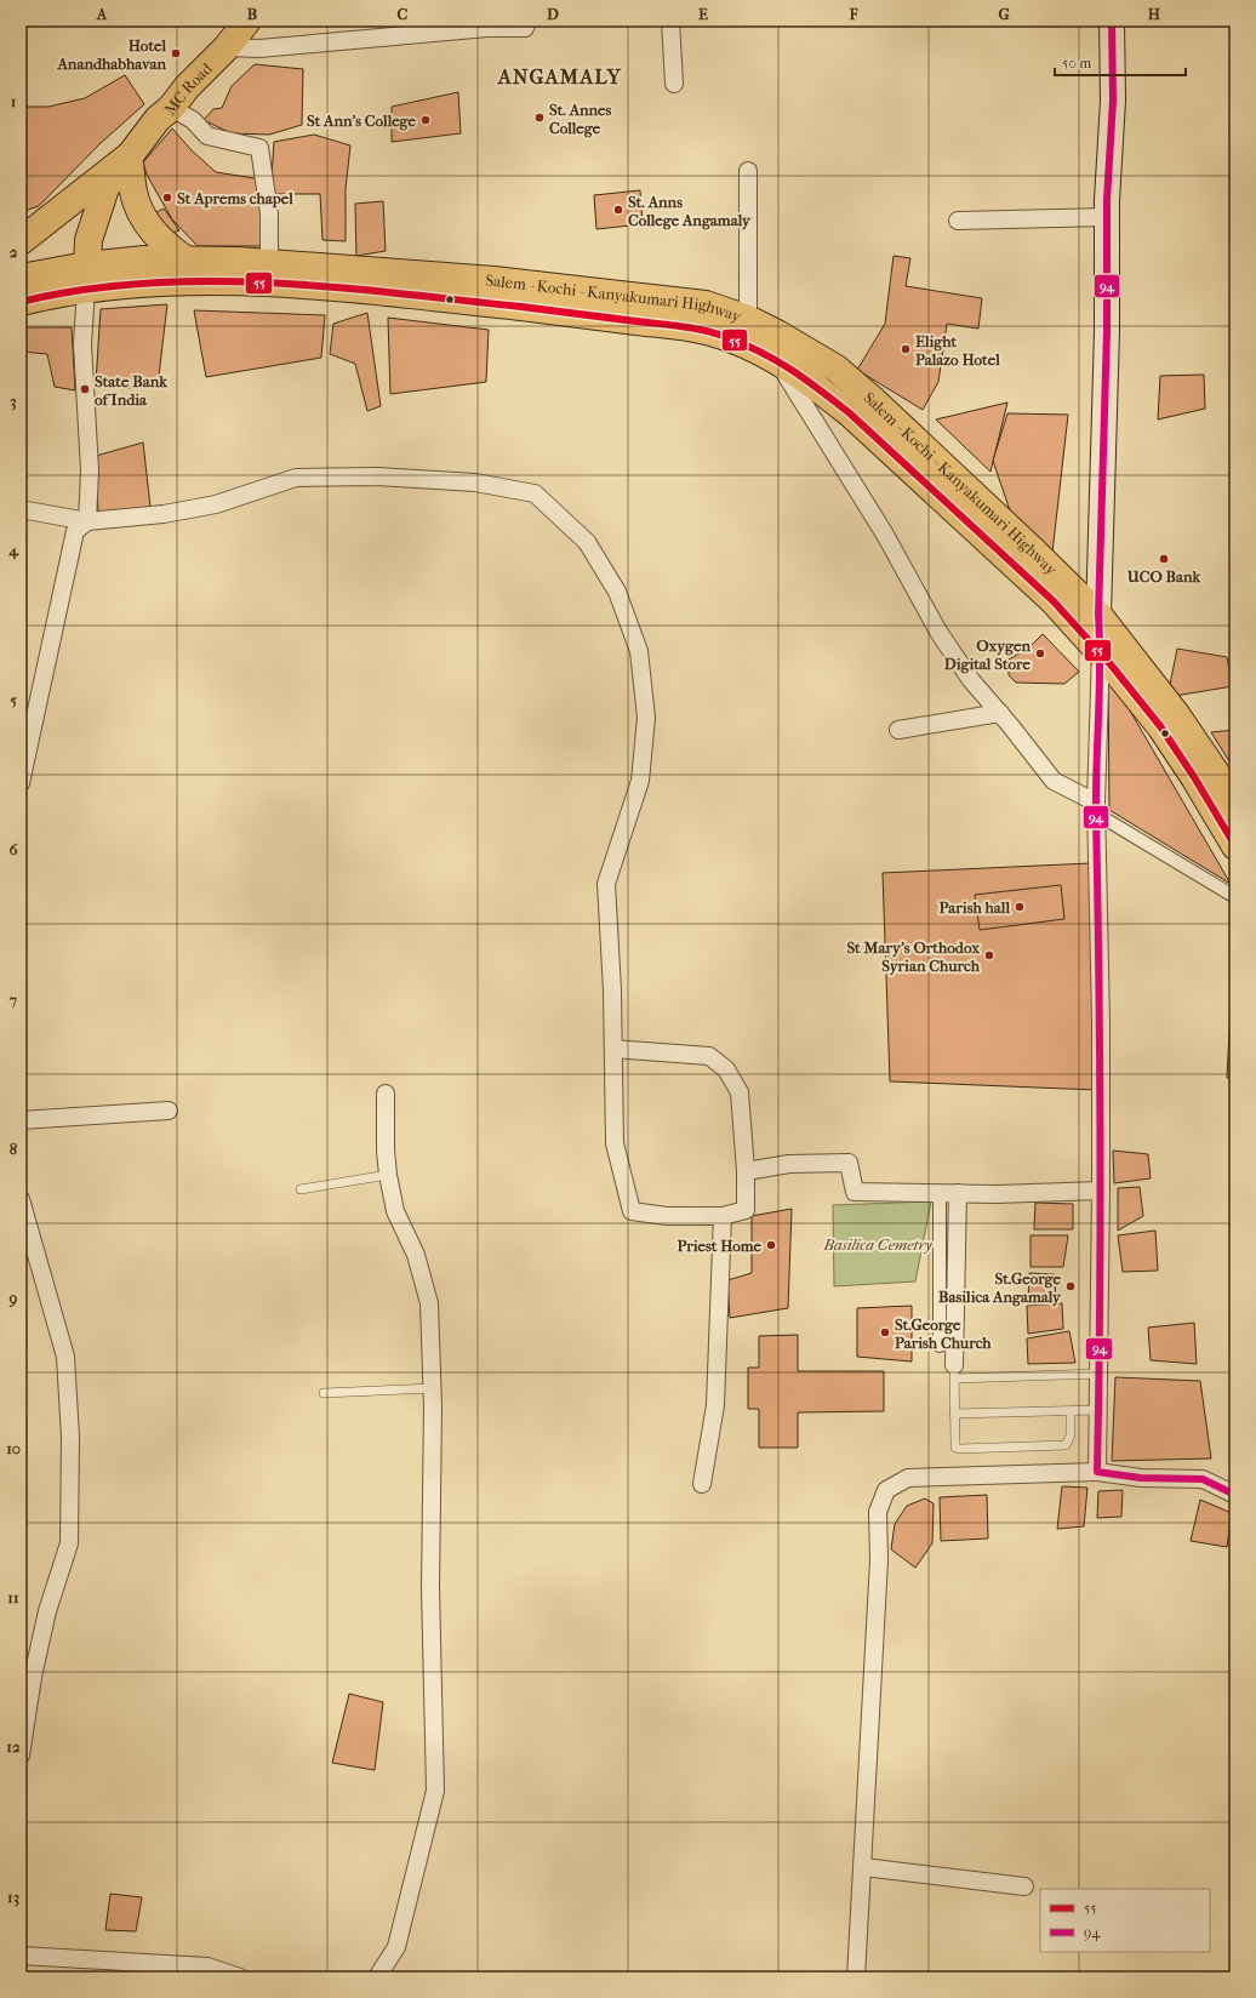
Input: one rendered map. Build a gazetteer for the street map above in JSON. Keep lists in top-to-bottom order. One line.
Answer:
{"streets":{"main road":["MC Road","Salem - Kochi - Kanyakumari Highway"]},"crossings":[["MC Road","Salem - Kochi - Kanyakumari Highway"]],"districts":["ANGAMALY"],"parks":["Basilica Cemetry"],"places":["Hotel Anandhabhavan","St. Annes College","St Ann's College","St Aprems chapel","St. Anns College Angamaly","Elight Palazo Hotel","State Bank of India","UCO Bank","Oxygen Digital Store","Parish hall","St Mary's Orthodox Syrian Church","Priest Home","St.George Basilica Angamaly","St.George Parish Church"],"lines":["transit line 94","transit line 55"],"legend":["55","94"],"scale_bar":"50 m","grid":{"columns":["A","B","C","D","E","F","G","H"],"rows":["1","2","3","4","5","6","7","8","9","10","11","12","13"]}}
